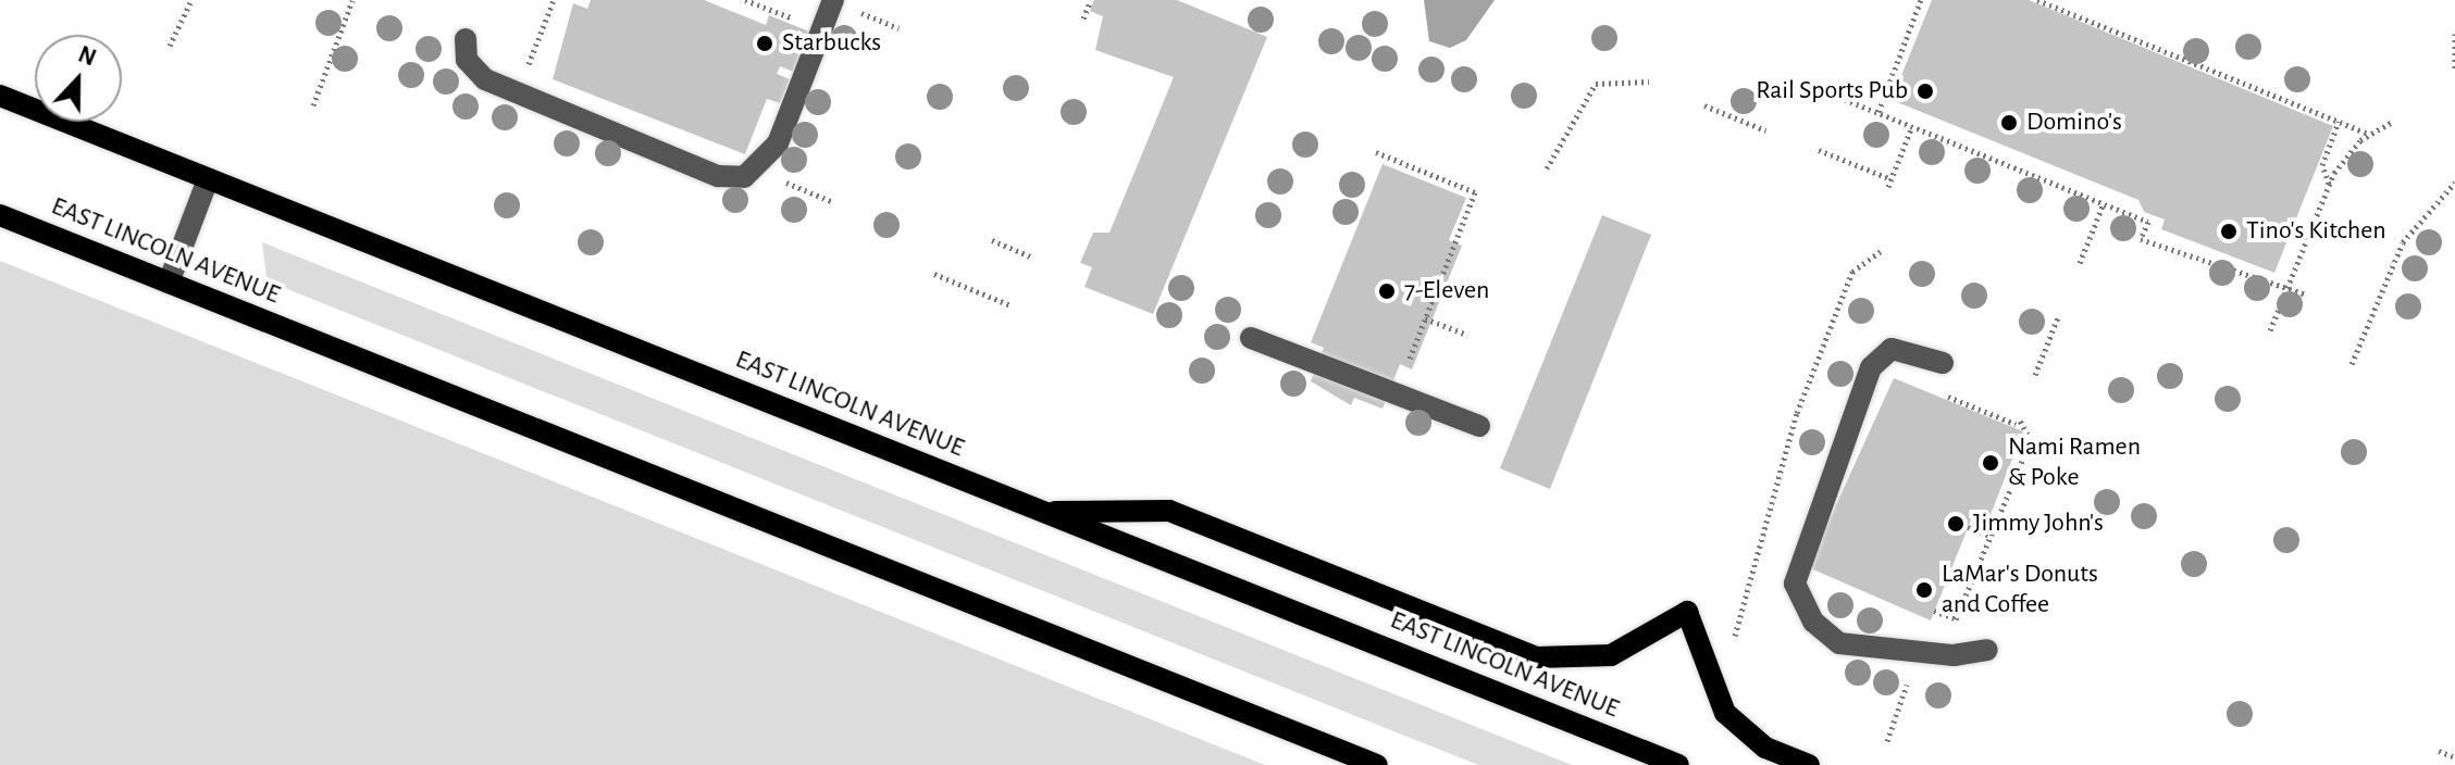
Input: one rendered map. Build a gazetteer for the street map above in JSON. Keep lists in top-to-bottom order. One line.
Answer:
{"streets":{"main road":["EAST LINCOLN AVENUE"]},"places":["Starbucks","Rail Sports Pub","Domino's","Tino's Kitchen","7-Eleven","Nami Ramen & Poke","Jimmy John's","LaMar's Donuts and Coffee"],"north":"top"}
